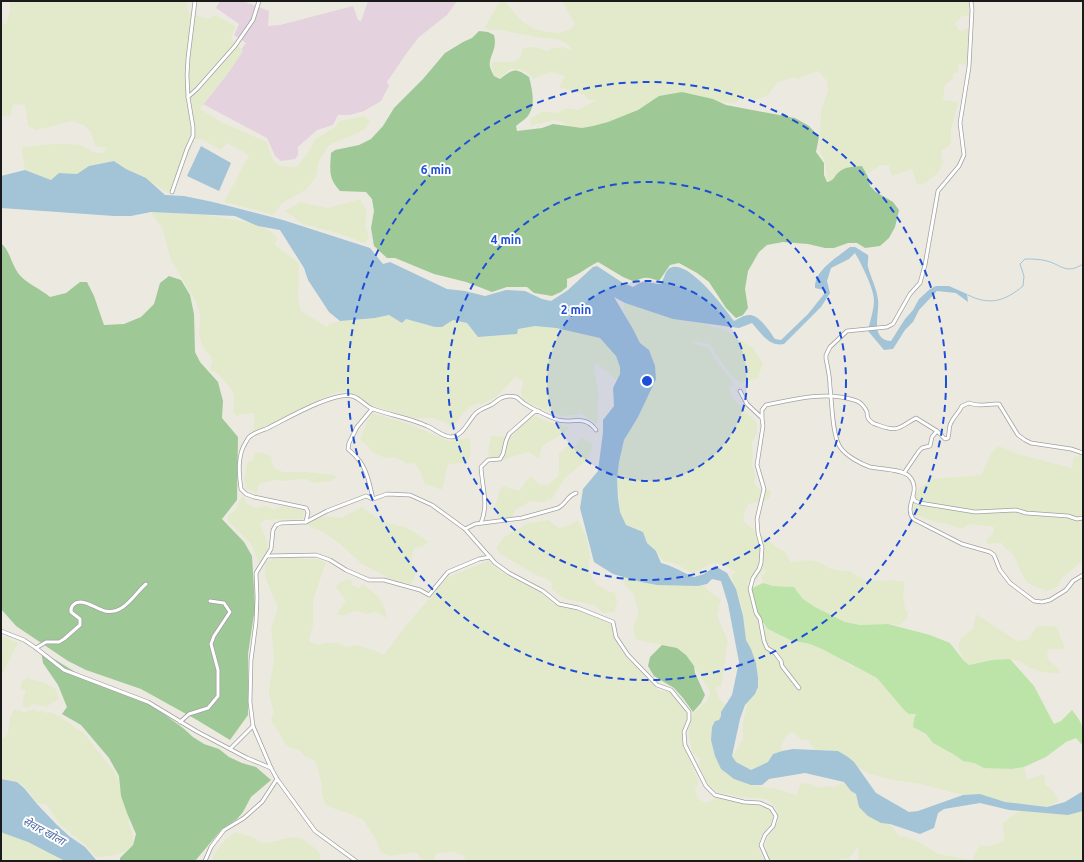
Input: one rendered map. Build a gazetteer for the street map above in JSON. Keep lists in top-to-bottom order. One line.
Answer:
{"water":["सेवार खोला"],"rings":["6 min","4 min","2 min"]}
